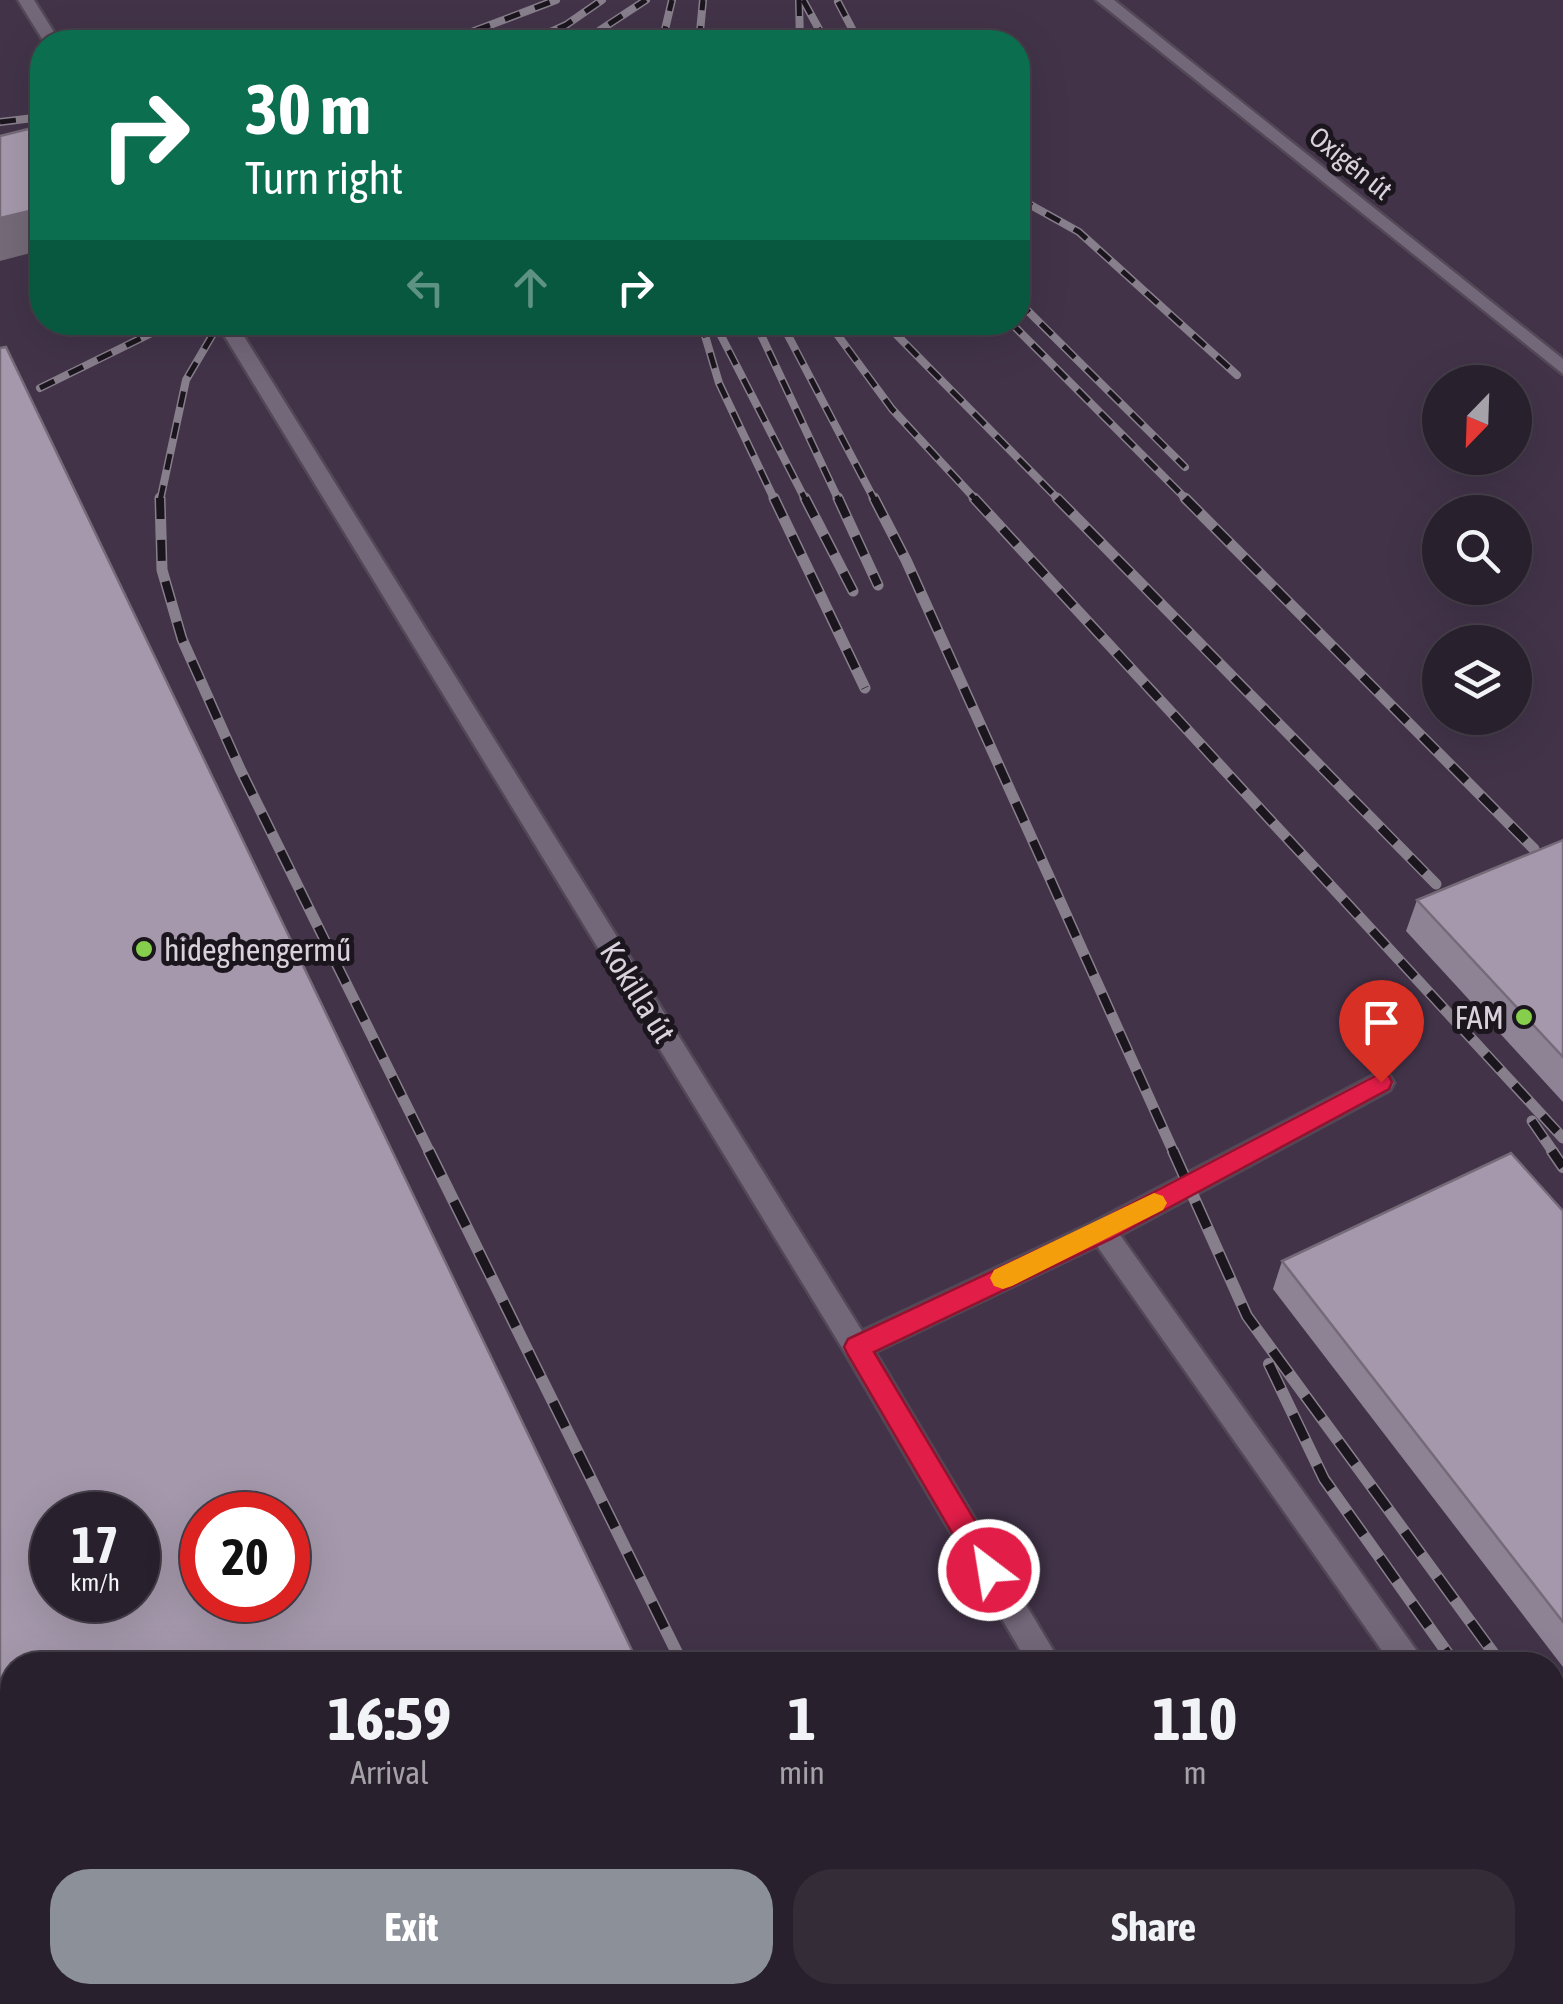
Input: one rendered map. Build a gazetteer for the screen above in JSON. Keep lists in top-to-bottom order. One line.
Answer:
{"streets":{"lane":["Oxigén út","Kokilla út"]},"places":["hideghengermű","FAM"],"north":"bottom left","page":{"turn":["30 m","Turn right"],"speed":"17 km/h","limit":"20","eta":["16:59","Arrival","1","min","110","m"],"buttons":["Exit","Share"]}}
